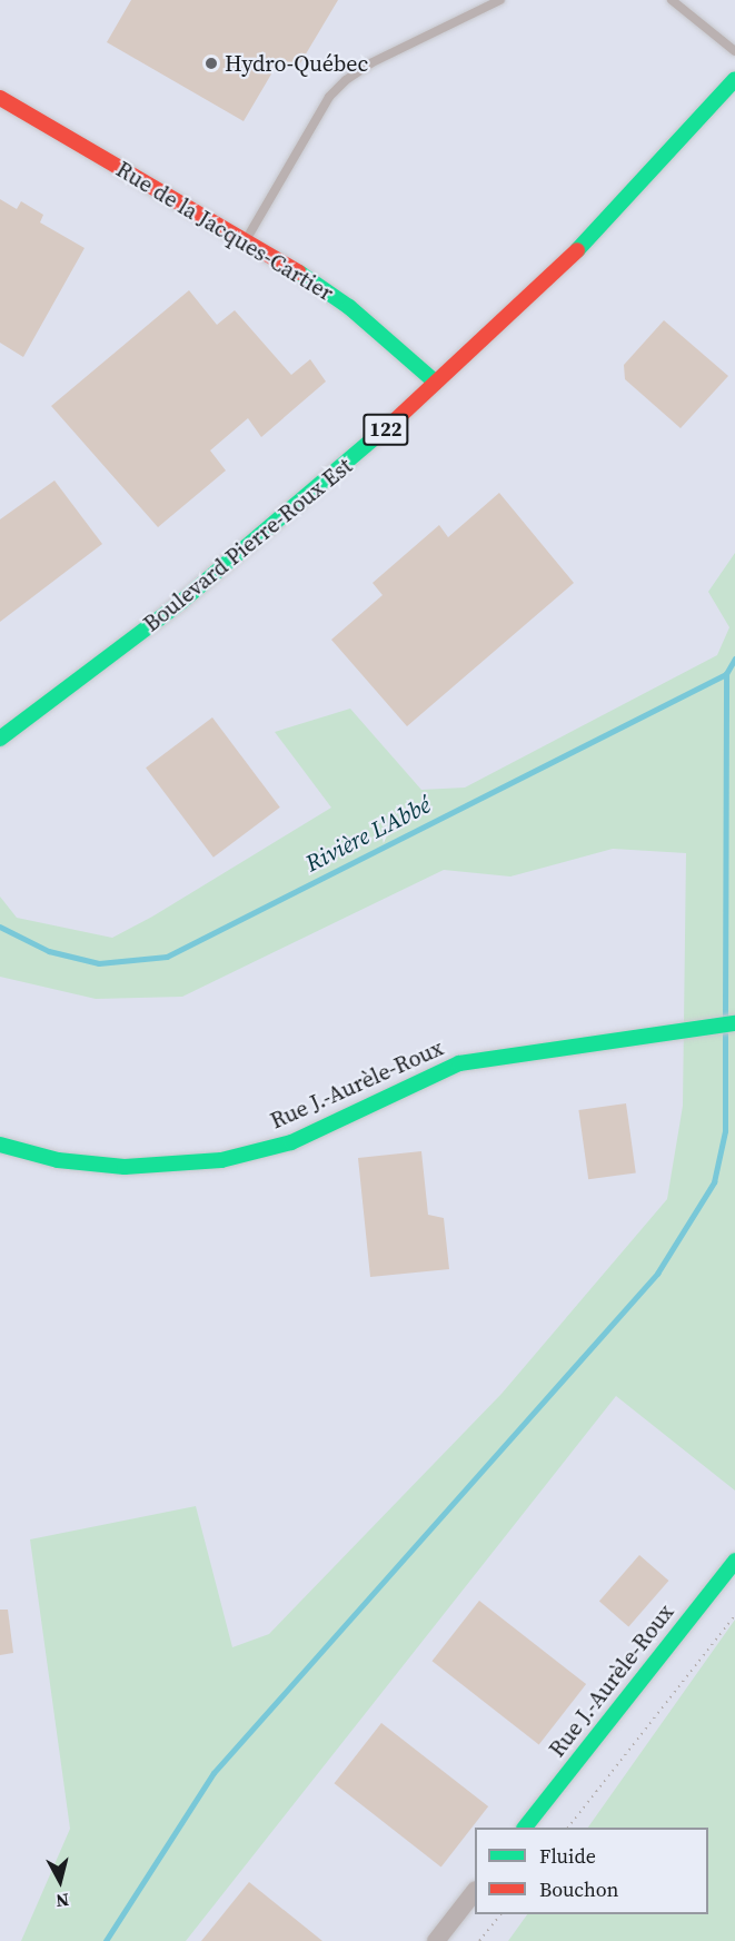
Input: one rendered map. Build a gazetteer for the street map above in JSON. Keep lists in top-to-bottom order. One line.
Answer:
{"streets":{"street":["Rue de la Jacques-Cartier","122","Boulevard Pierre-Roux Est","Rue J.-Aurèle-Roux"]},"crossings":[["Rue de la Jacques-Cartier","Boulevard Pierre-Roux Est"]],"water":["Rivière L'Abbé"],"places":["Hydro-Québec"],"legend":["Fluide","Bouchon"],"north":"bottom"}
